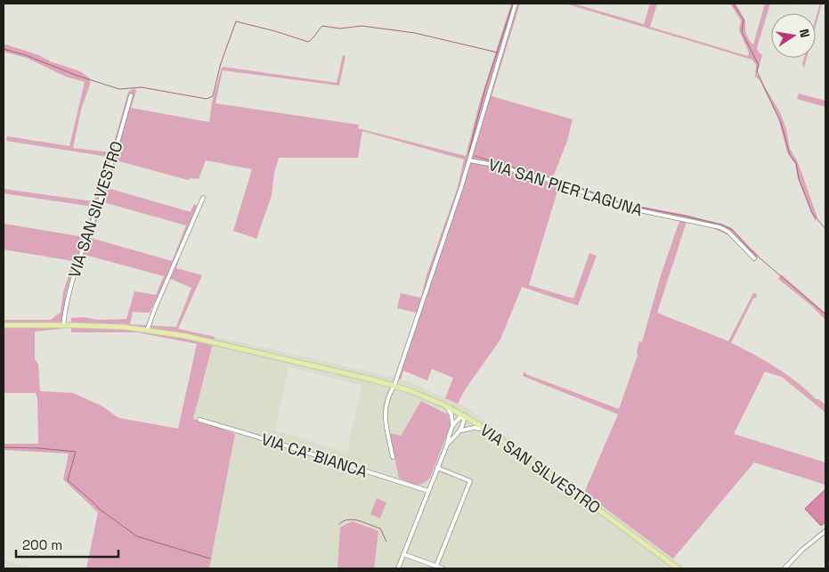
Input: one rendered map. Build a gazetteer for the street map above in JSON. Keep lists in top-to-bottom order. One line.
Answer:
{"streets":{"main road":["VIA SAN SILVESTRO"],"street":["VIA SAN PIER LAGUNA","VIA CA' BIANCA"]},"crossings":[["VIA SAN PIER LAGUNA","VIA SAN SILVESTRO"]],"scale_bar":"200 m","north":"right"}
